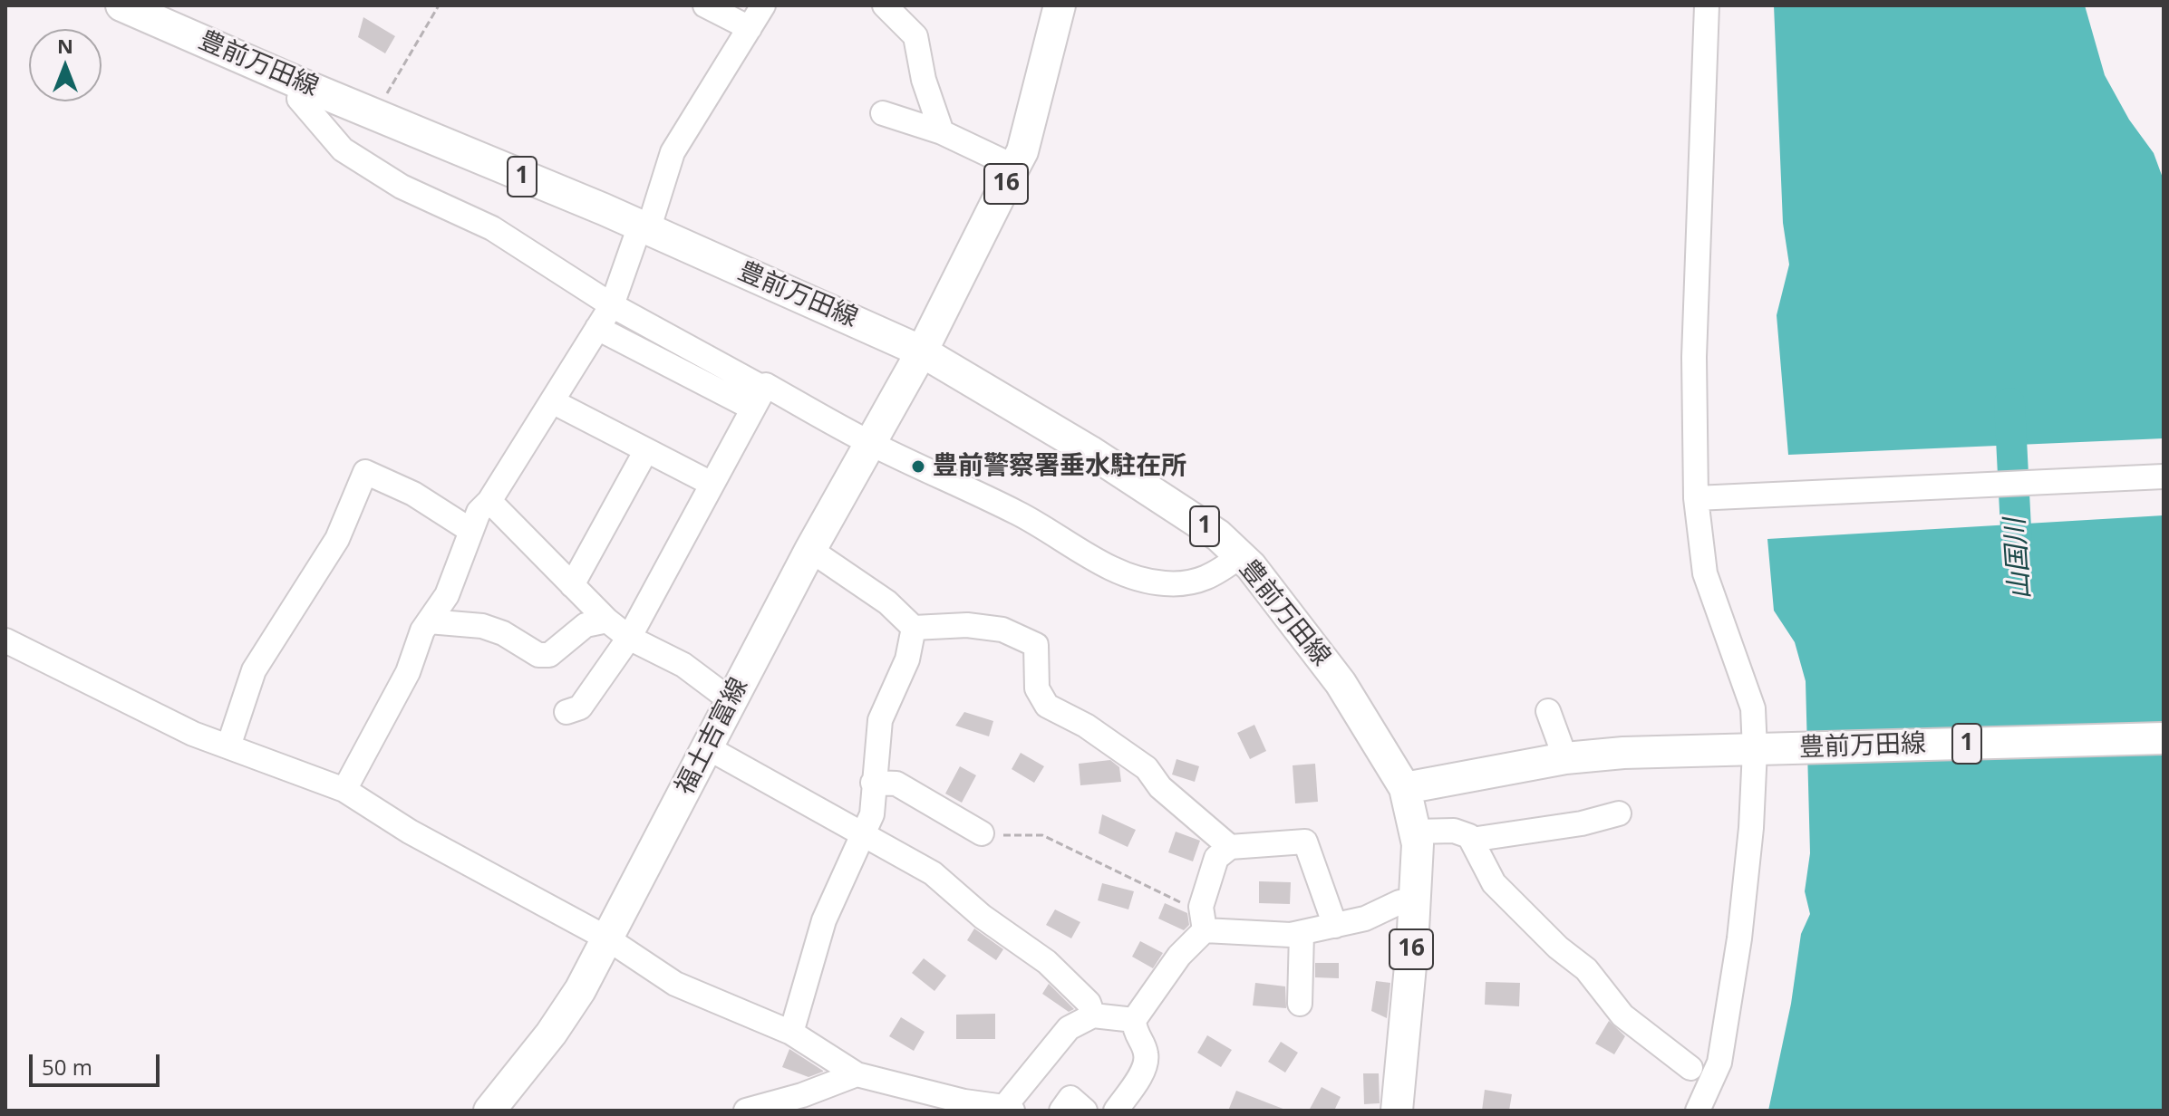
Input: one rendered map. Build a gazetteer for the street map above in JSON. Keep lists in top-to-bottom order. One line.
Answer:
{"streets":{"main road":["豊前万田線","1","16","福土吉富線"]},"crossings":[["豊前万田線","16"],["豊前万田線","福土吉富線"],["16","福土吉富線"]],"water":["山国川"],"places":["豊前警察署垂水駐在所"],"scale_bar":"50 m","north":"top"}
